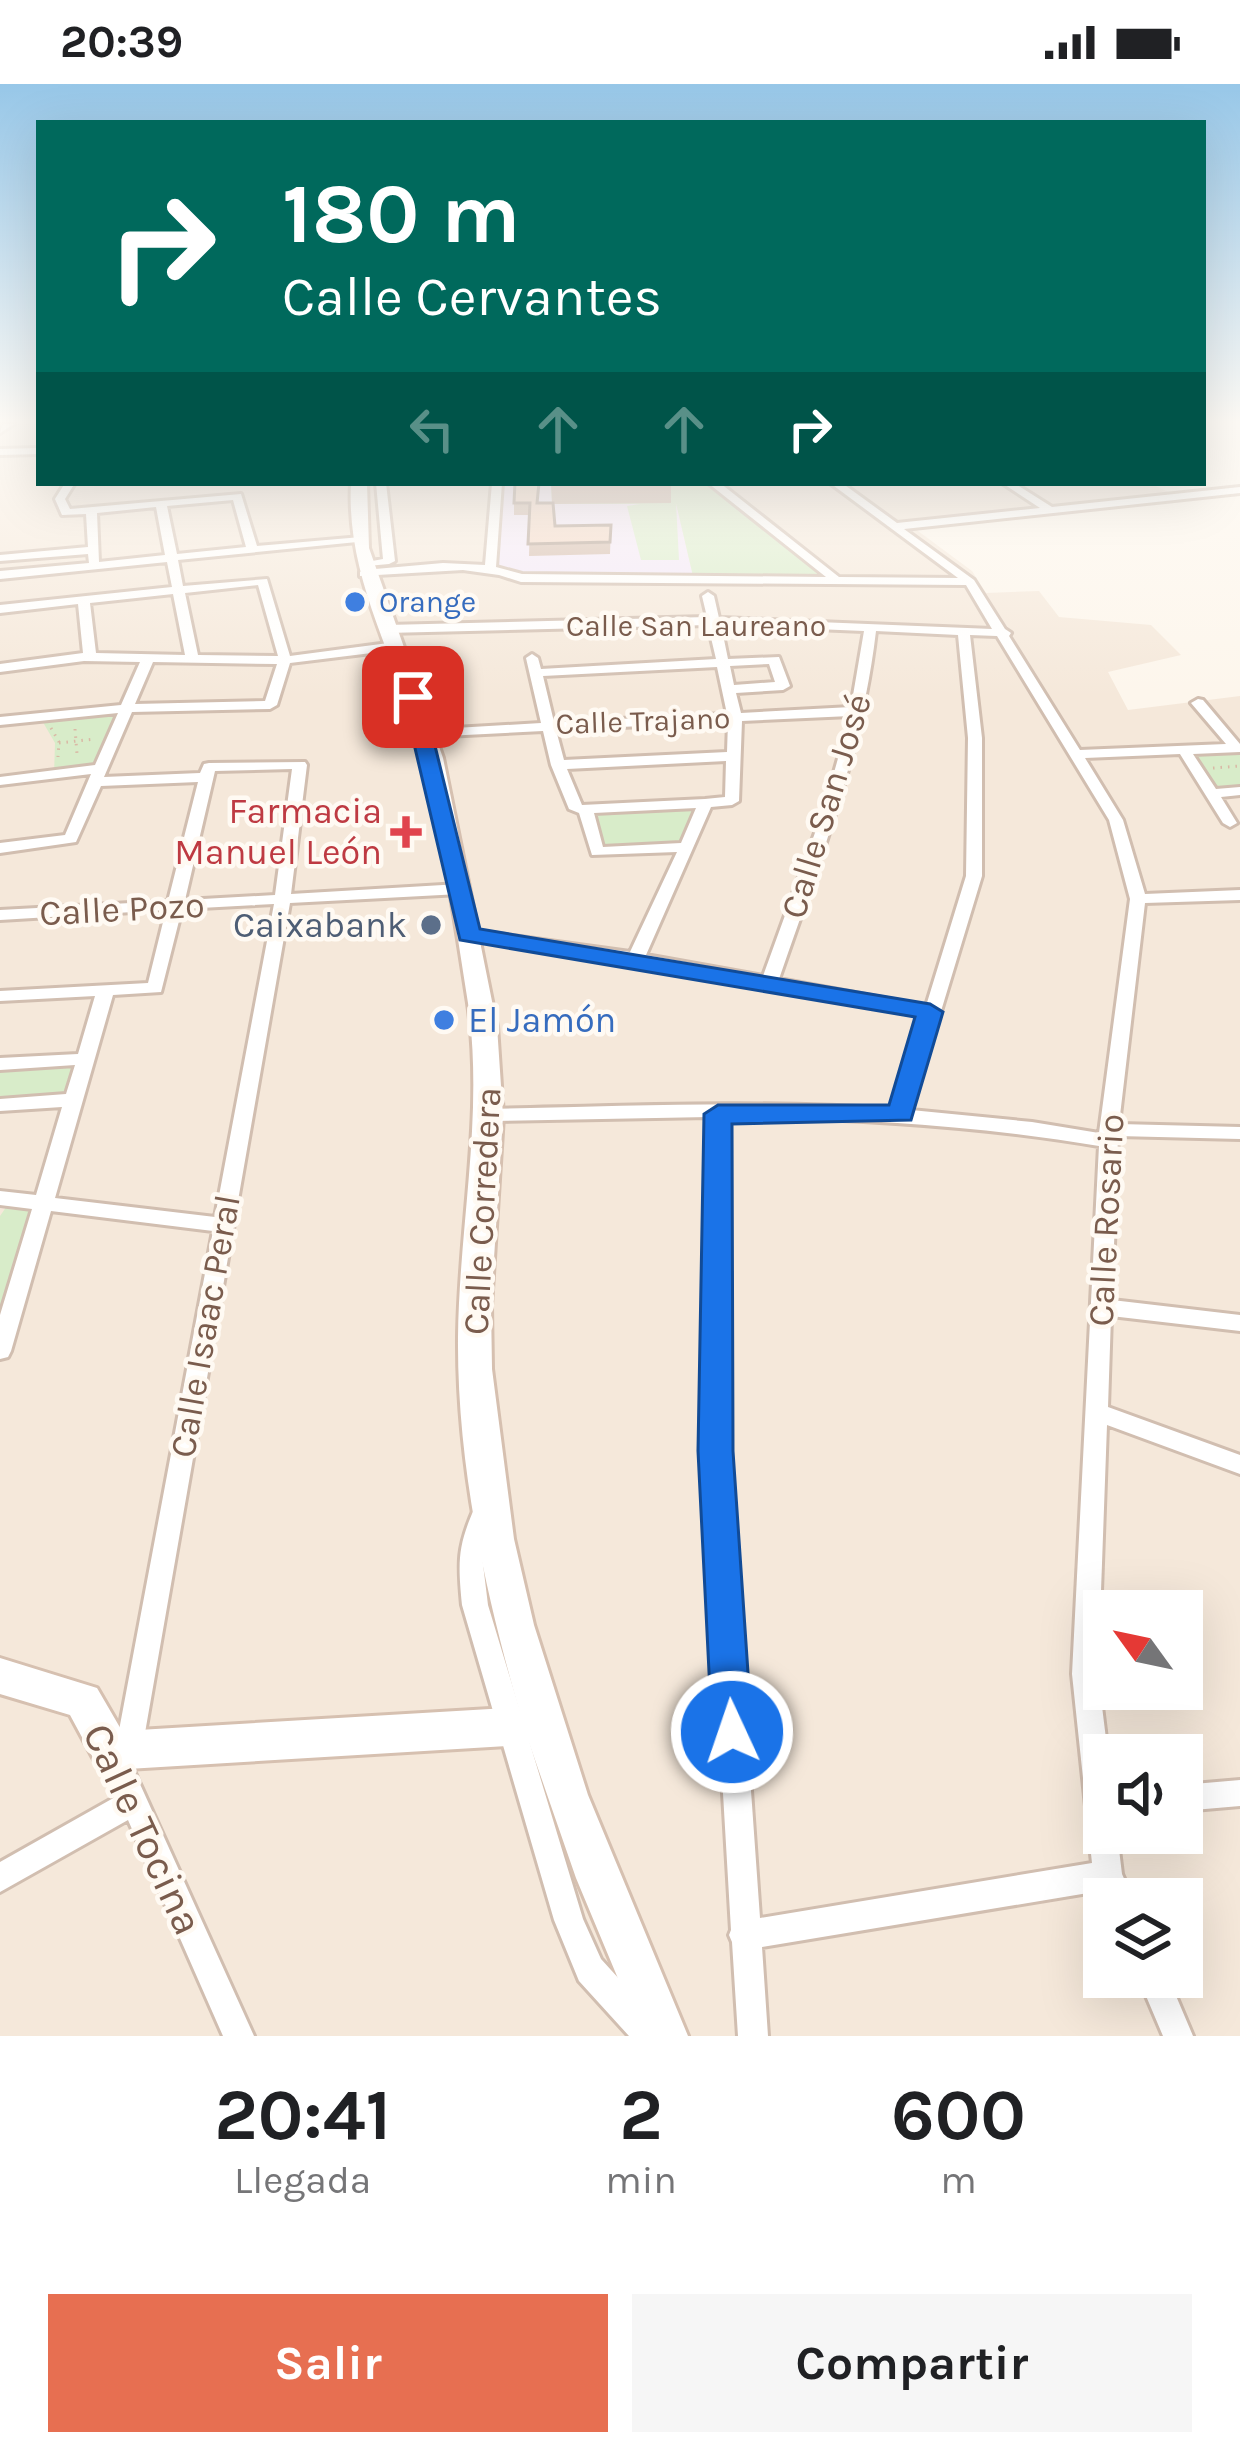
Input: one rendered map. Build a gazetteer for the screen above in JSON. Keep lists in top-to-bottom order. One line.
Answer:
{"streets":{"street":["Calle San Laureano","Calle Trajano","Calle San José","Calle Pozo","Calle Corredera","Calle Rosario","Calle Isaac Peral","Calle Tocina"]},"crossings":[["Calle San Laureano","Calle San José"],["Calle San Laureano","Calle Corredera"],["Calle San Laureano","Calle Rosario"],["Calle Trajano","Calle San José"],["Calle Trajano","Calle Corredera"],["Calle Pozo","Calle Corredera"],["Calle Pozo","Calle Isaac Peral"],["Calle Isaac Peral","Calle Tocina"]],"places":{"other":["Orange","Caixabank","El Jamón"],"health":["Farmacia Manuel León"]},"north":"top left","page":{"status":"20:39","turn":["180 m","Calle Cervantes"],"eta":["20:41","Llegada","2","min","600","m"],"buttons":["Salir","Compartir"]}}
